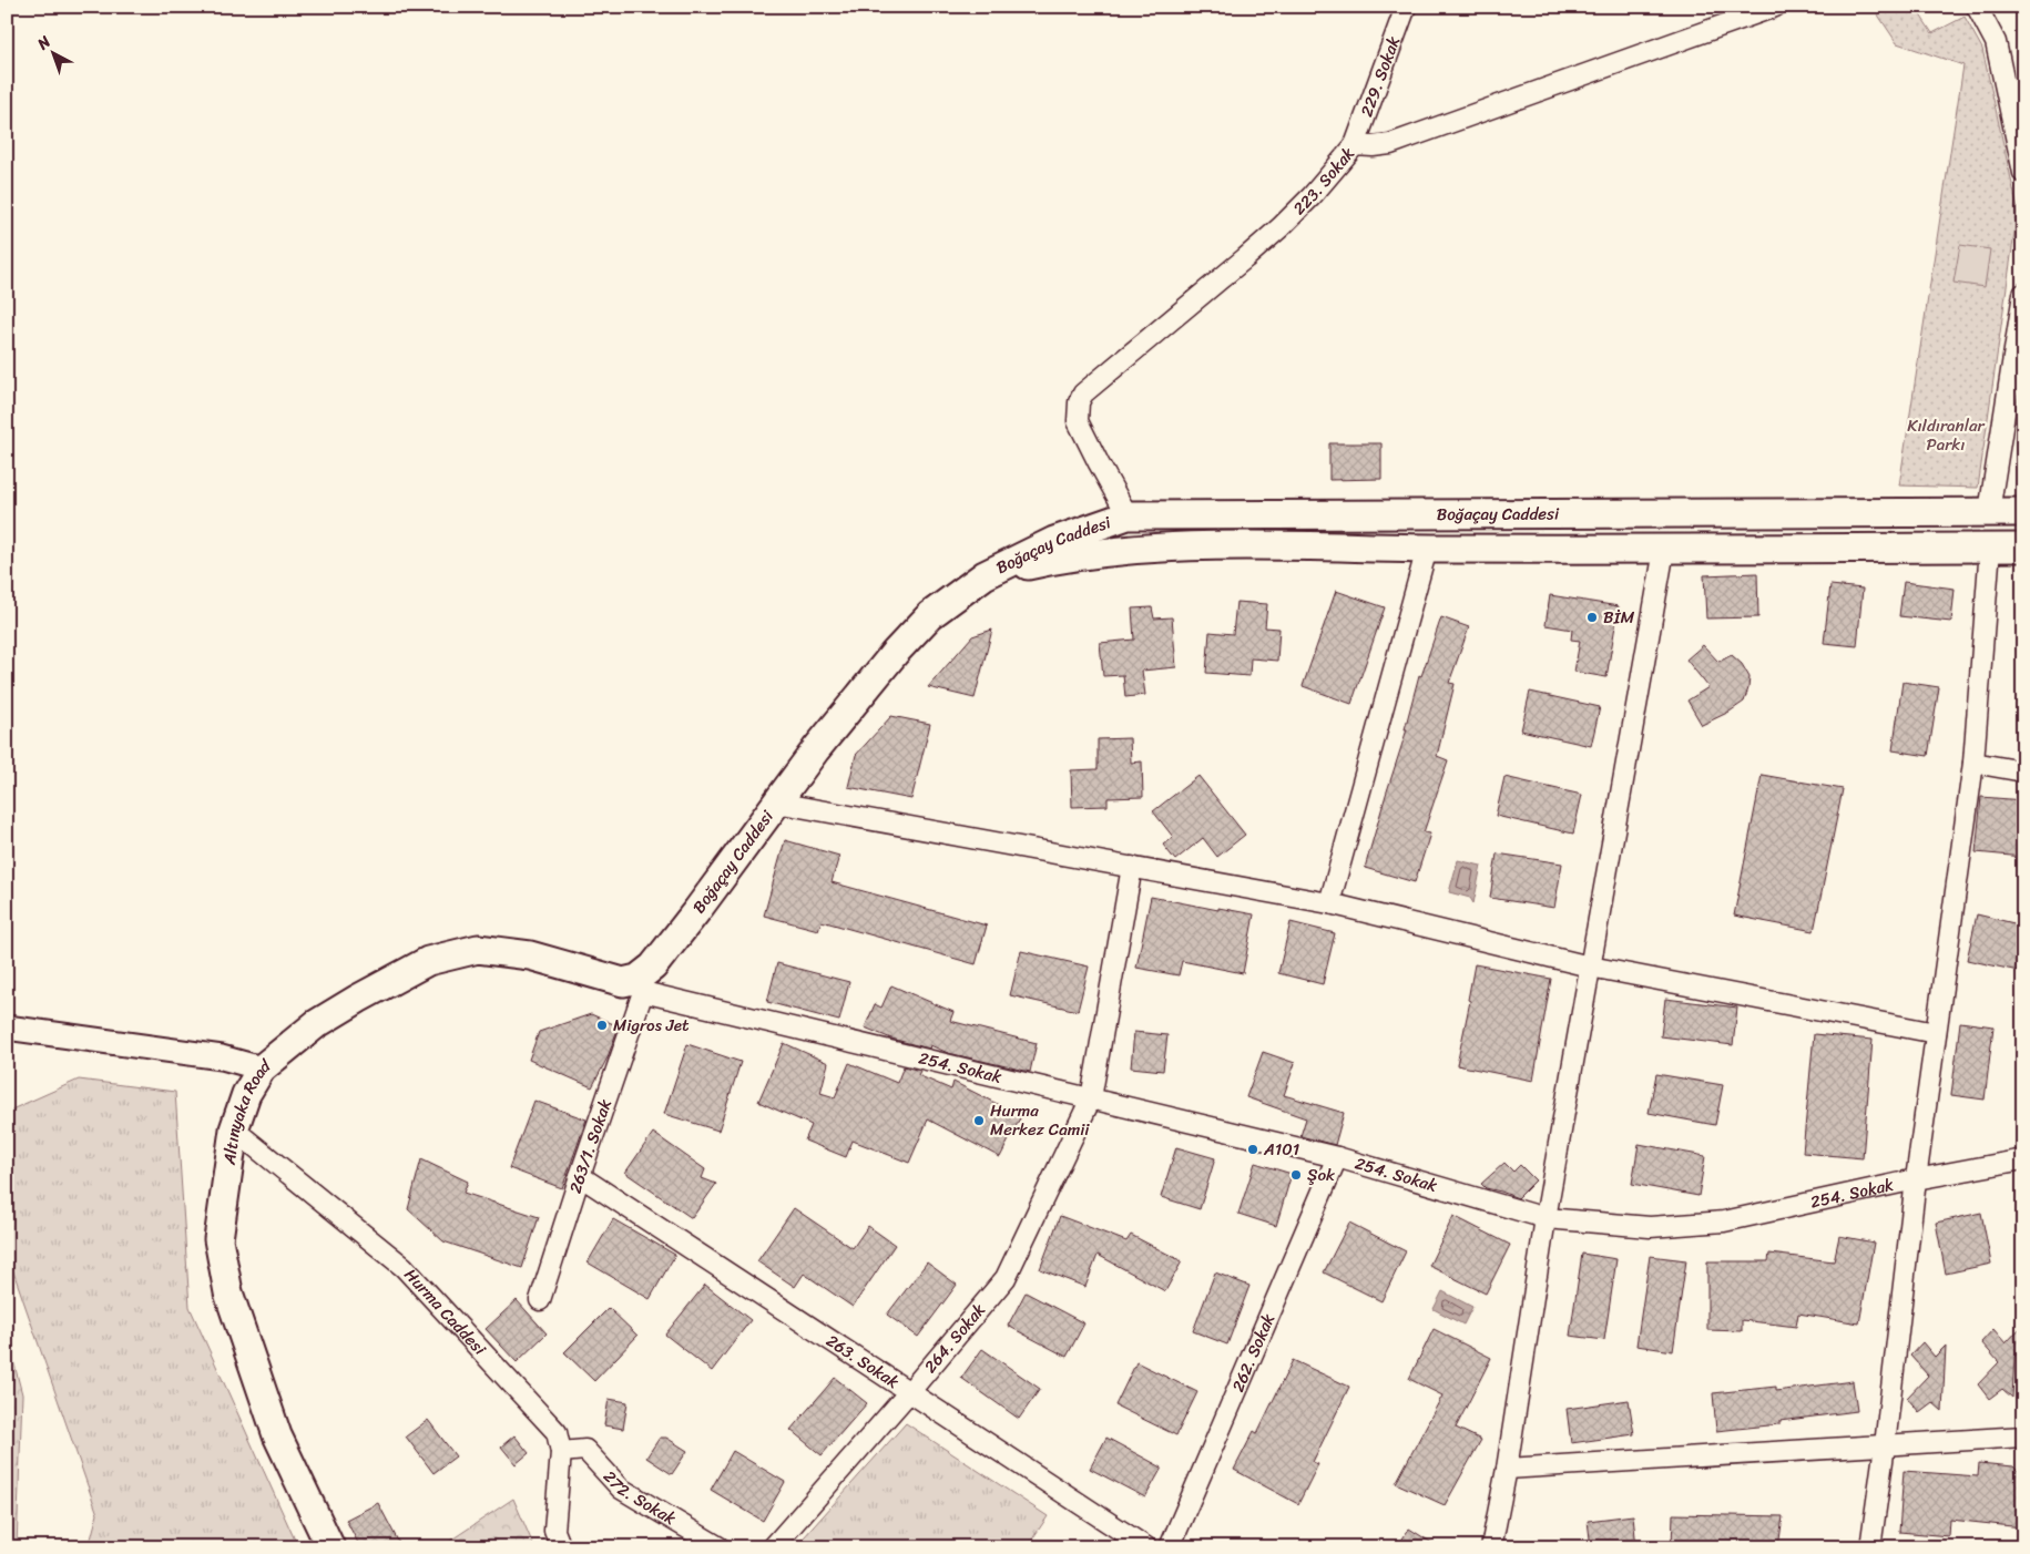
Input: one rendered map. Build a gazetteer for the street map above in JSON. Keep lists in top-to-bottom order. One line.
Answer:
{"streets":{"main road":["Boğaçay Caddesi","Altınyaka Road"],"street":["229. Sokak","223. Sokak","254. Sokak","263/1. Sokak","Hurma Caddesi","264. Sokak","262. Sokak","263. Sokak","272. Sokak"]},"crossings":[["229. Sokak","223. Sokak"],["223. Sokak","Boğaçay Caddesi"],["Boğaçay Caddesi","254. Sokak"],["Boğaçay Caddesi","Altınyaka Road"],["Boğaçay Caddesi","263/1. Sokak"],["254. Sokak","Altınyaka Road"],["254. Sokak","263/1. Sokak"],["254. Sokak","264. Sokak"],["254. Sokak","262. Sokak"],["Altınyaka Road","263/1. Sokak"],["Altınyaka Road","Hurma Caddesi"],["263/1. Sokak","263. Sokak"],["Hurma Caddesi","272. Sokak"],["264. Sokak","263. Sokak"]],"parks":["Kıldıranlar Parkı"],"places":["BİM","Migros Jet","Hurma Merkez Camii","A101","Şok"],"north":"top left"}
